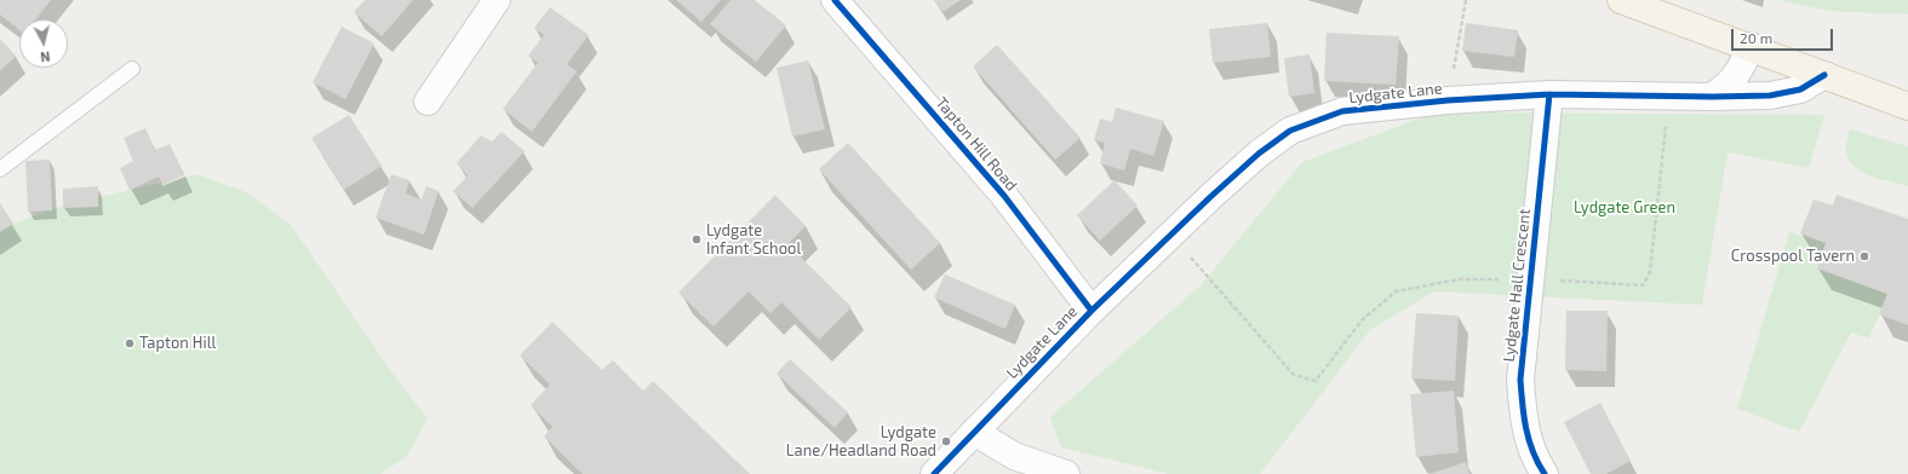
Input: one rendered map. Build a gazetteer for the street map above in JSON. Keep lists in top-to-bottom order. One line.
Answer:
{"streets":{"street":["Lydgate Lane","Tapton Hill Road","Lydgate Hall Crescent"]},"crossings":[["Lydgate Lane","Tapton Hill Road"],["Lydgate Lane","Lydgate Hall Crescent"]],"parks":["Lydgate Green"],"places":["Lydgate Infant School","Crosspool Tavern","Tapton Hill","Lydgate Lane/Headland Road"],"scale_bar":"20 m","north":"bottom"}
